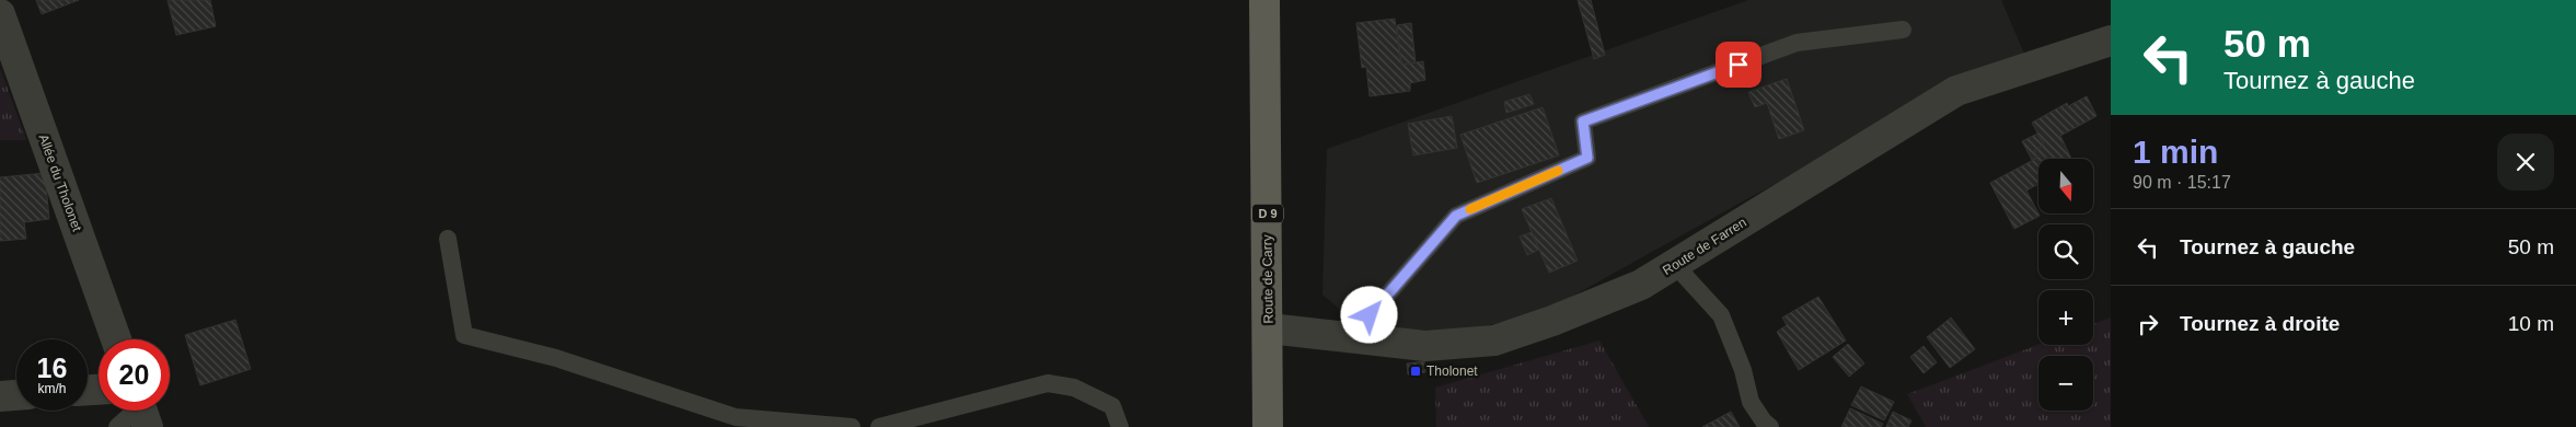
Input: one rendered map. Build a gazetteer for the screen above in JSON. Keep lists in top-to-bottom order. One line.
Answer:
{"streets":{"main road":["D 9","Route de Carry"],"street":["Allée du Tholonet","Route de Farren"]},"crossings":[["Route de Farren","Route de Carry"]],"places":{"transit":["Tholonet"]},"north":"bottom","page":{"turn":["50 m","Tournez à gauche"],"heading":["1 min","90 m · 15:17"],"map_buttons":["+","−"],"list":[{"name":"Tournez à gauche","value":"50 m"},{"name":"Tournez à droite","value":"10 m"}],"speed":"16 km/h","limit":"20"}}
